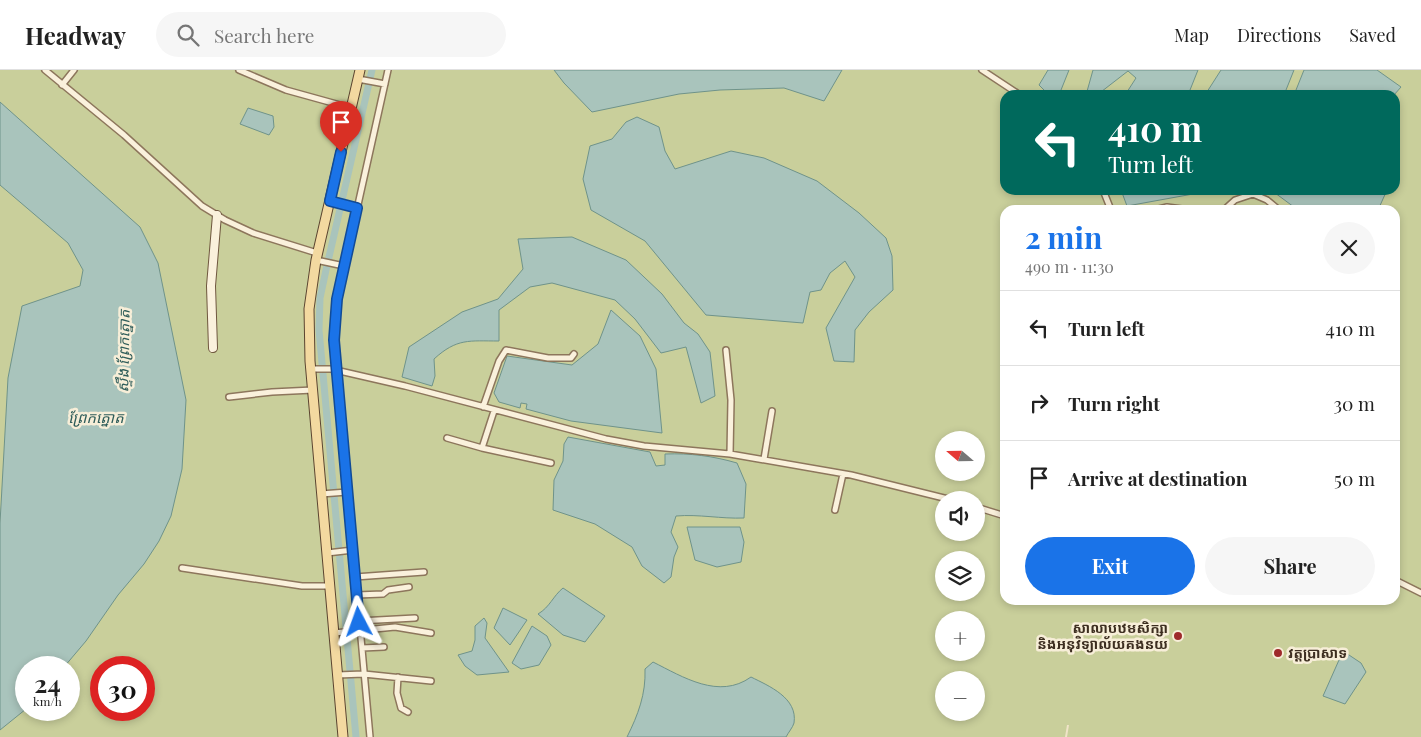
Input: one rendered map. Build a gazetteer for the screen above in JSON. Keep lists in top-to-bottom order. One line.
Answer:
{"water":["ស្ទឹង ព្រែកត្នោត","ព្រែកត្នោត"],"places":["សាលាបឋមសិក្សា និងអនុវិទ្យាល័យគងនយ","វត្តប្រាសាទ"],"north":"left","page":{"header":"Headway","search":"Search here","nav":["Map","Directions","Saved"],"turn":["410 m","Turn left"],"heading":["2 min","490 m · 11:30"],"list":[{"name":"Turn left","value":"410 m"},{"name":"Turn right","value":"30 m"},{"name":"Arrive at destination","value":"50 m"}],"map_buttons":["+","−"],"buttons":["Exit","Share"],"speed":"24 km/h","limit":"30"}}
